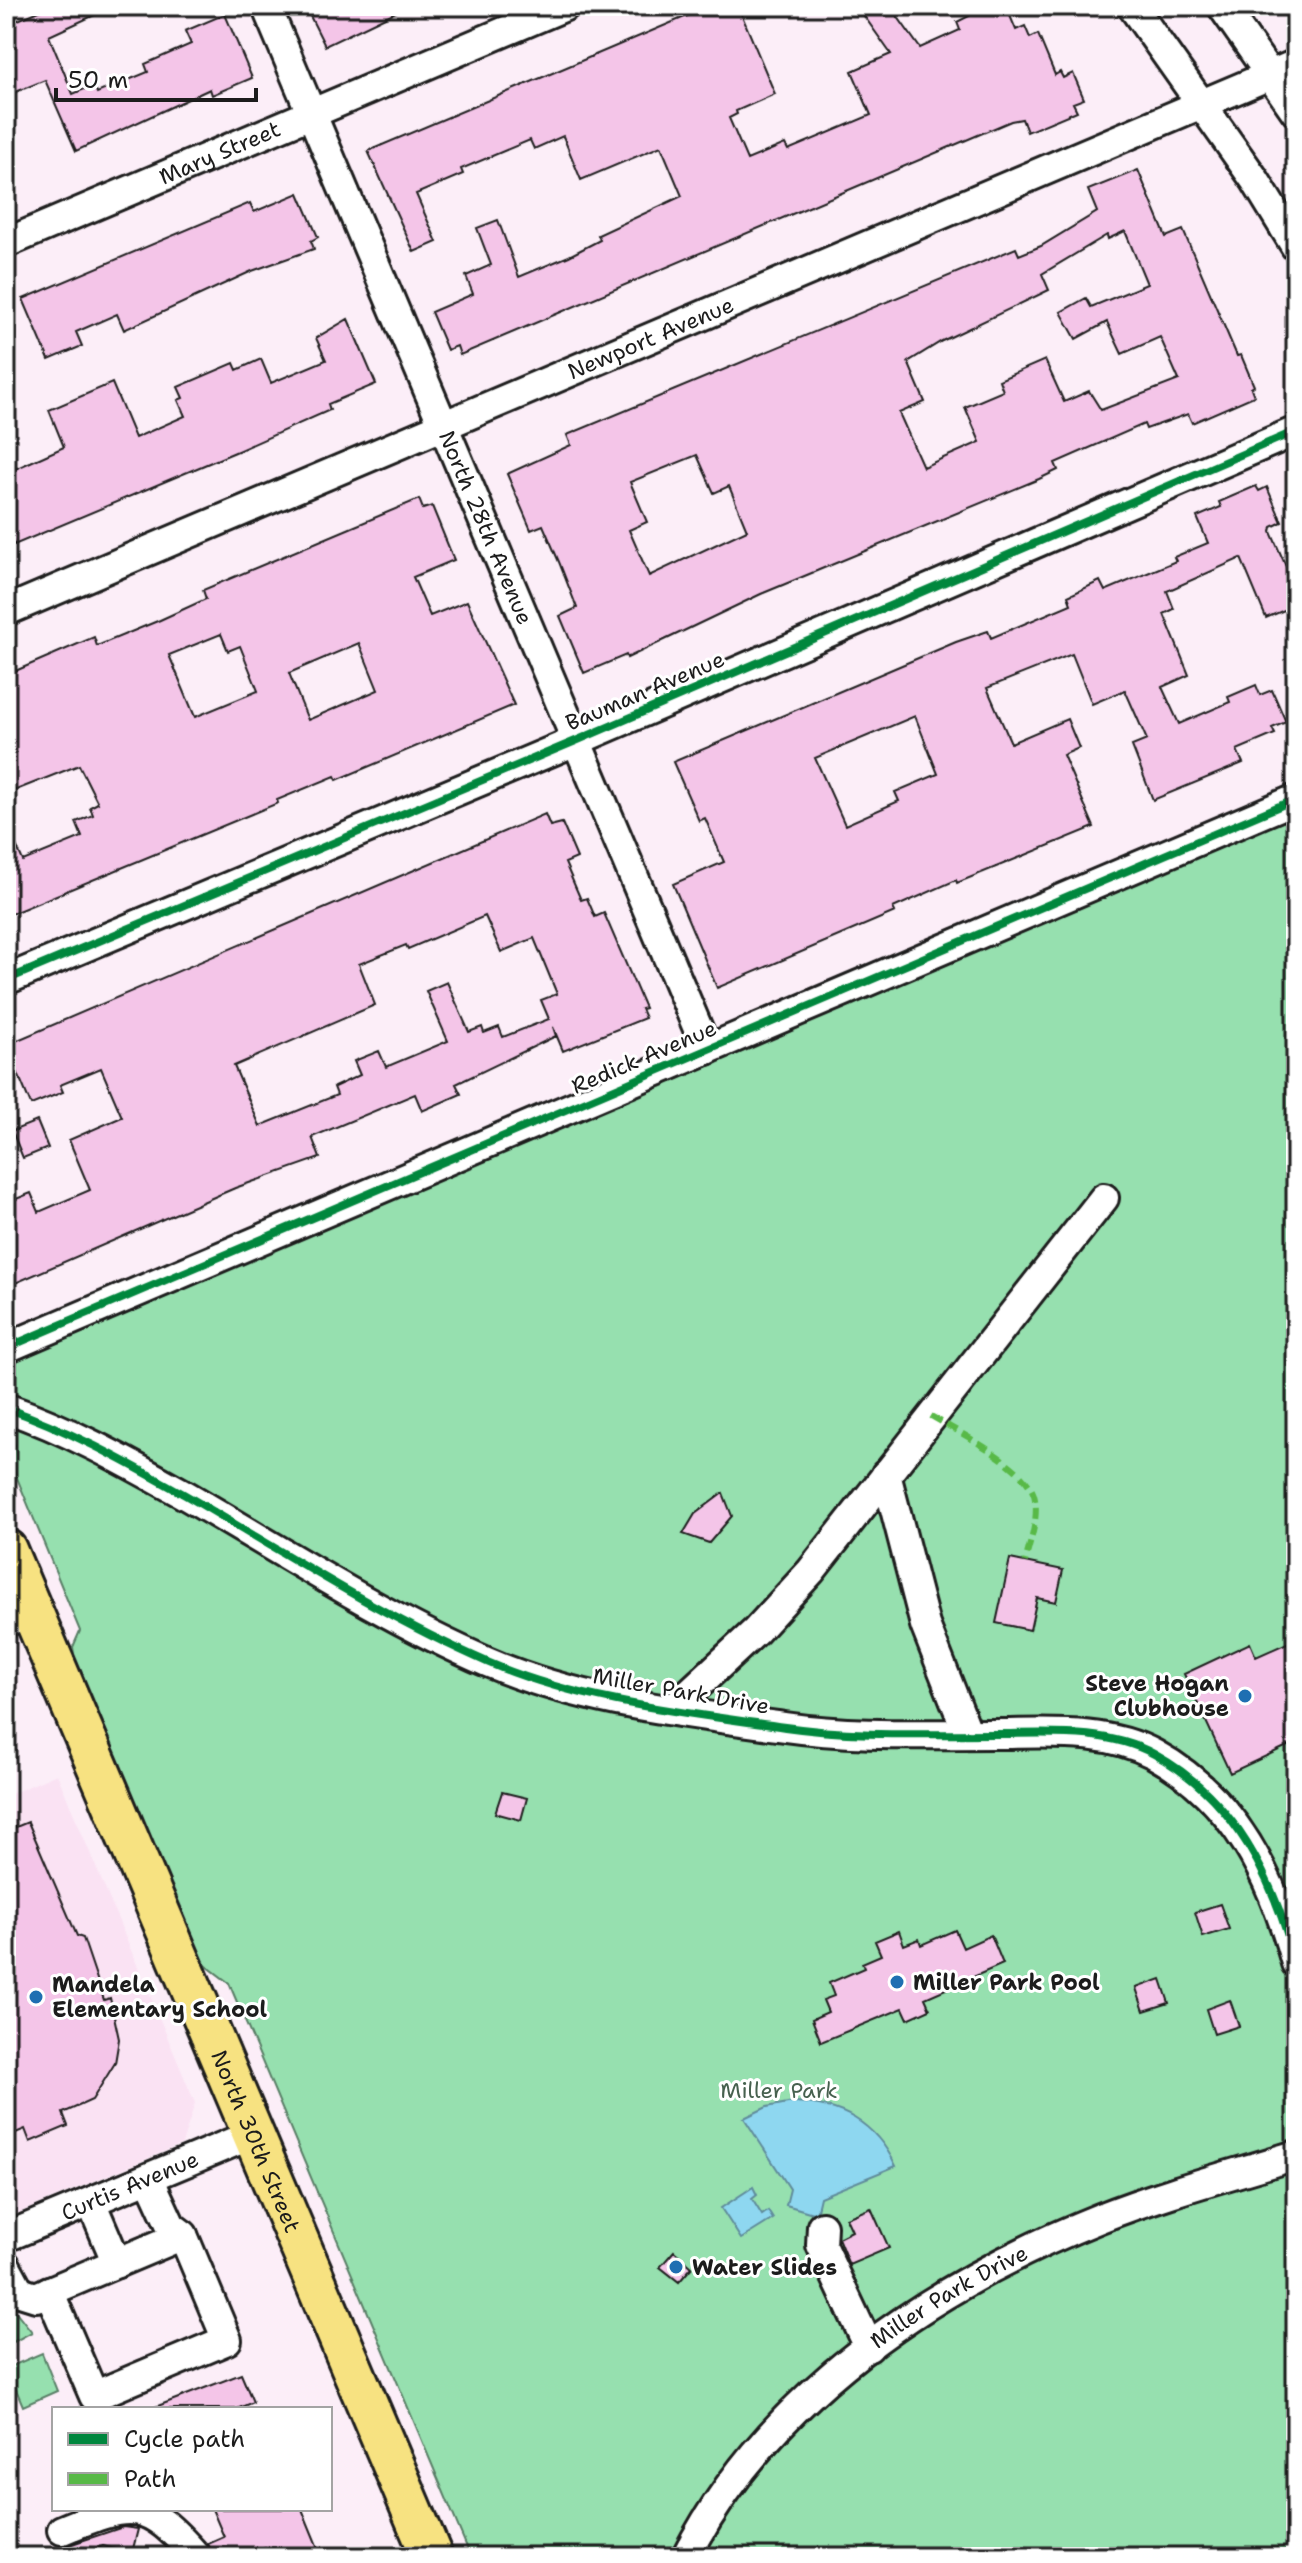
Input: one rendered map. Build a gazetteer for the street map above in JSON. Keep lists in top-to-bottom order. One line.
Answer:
{"streets":{"highway":["North 30th Street"],"street":["Mary Street","Newport Avenue","North 28th Avenue","Bauman Avenue","Redick Avenue","Miller Park Drive","Curtis Avenue"]},"crossings":[["Mary Street","North 28th Avenue"],["Newport Avenue","North 28th Avenue"],["North 28th Avenue","Bauman Avenue"],["North 28th Avenue","Redick Avenue"],["North 30th Street","Curtis Avenue"]],"parks":["Miller Park"],"places":["Steve Hogan Clubhouse","Miller Park Pool","Mandela Elementary School","Water Slides"],"legend":["Cycle path","Path"],"scale_bar":"50 m"}
